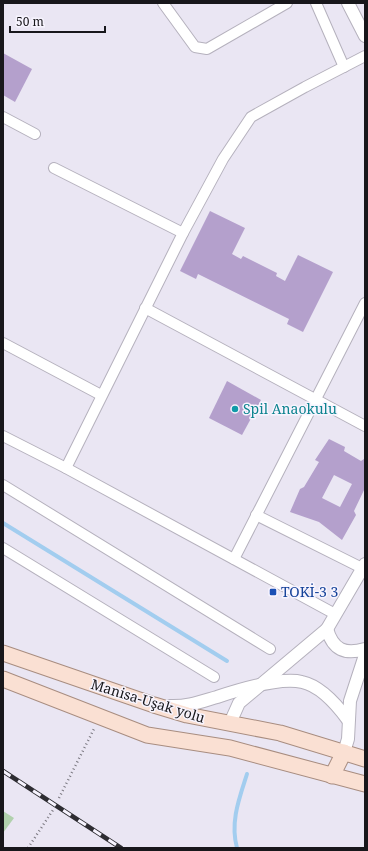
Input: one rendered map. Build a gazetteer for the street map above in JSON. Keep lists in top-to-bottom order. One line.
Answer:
{"streets":{"main road":["Manisa-Uşak yolu"]},"places":{"other":["Spil Anaokulu"],"transit":["TOKİ-3 3"]},"scale_bar":"50 m"}
